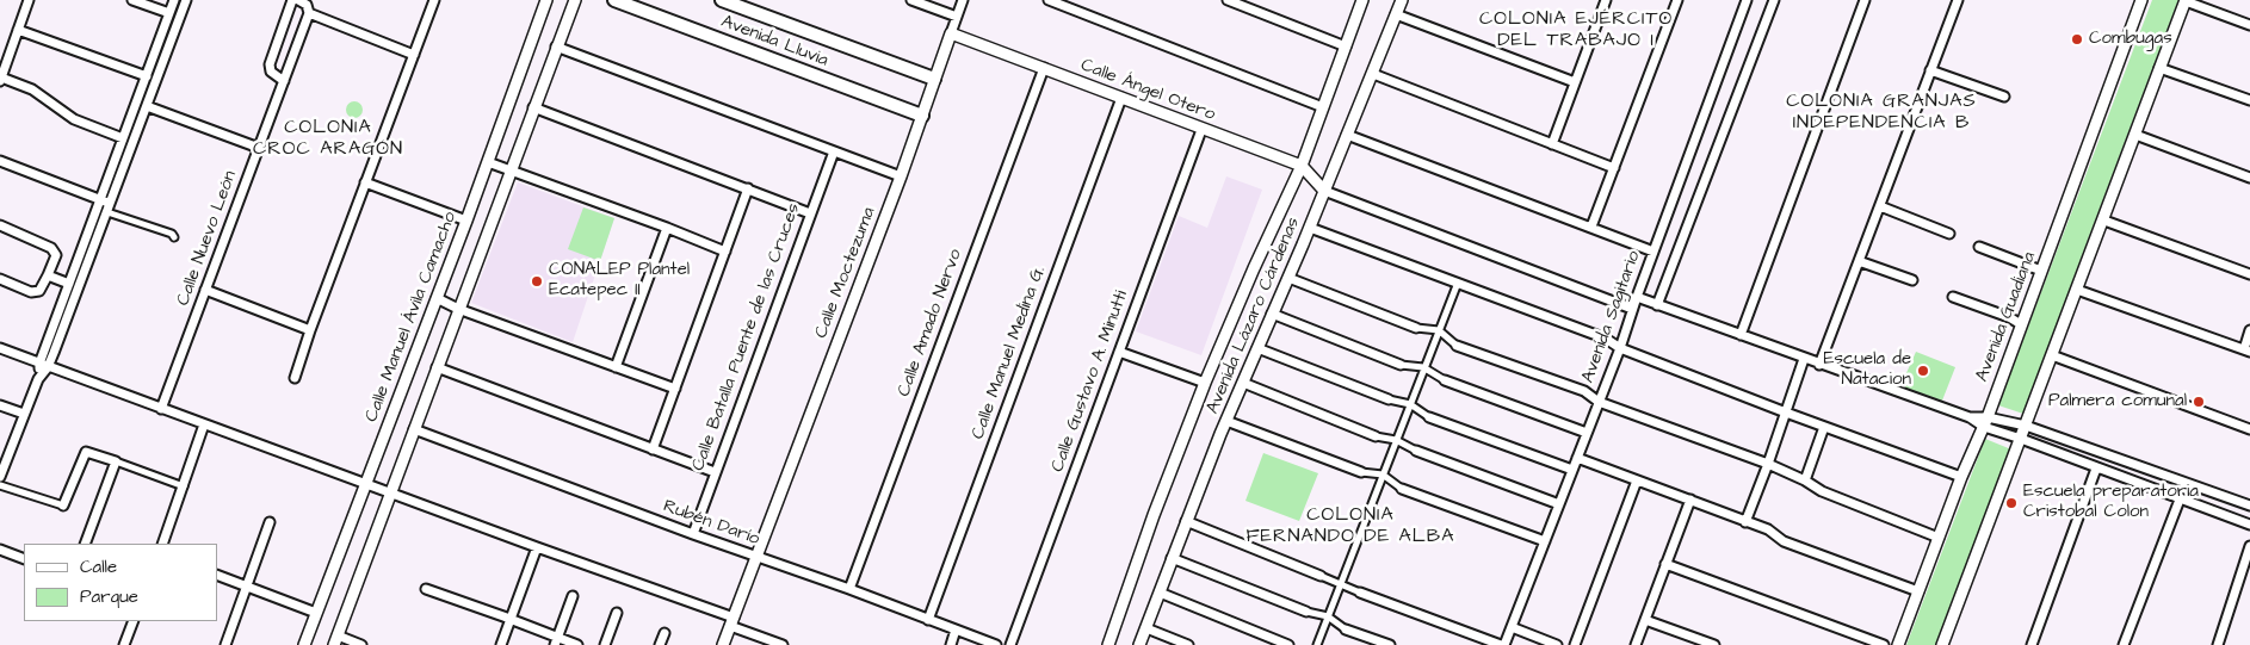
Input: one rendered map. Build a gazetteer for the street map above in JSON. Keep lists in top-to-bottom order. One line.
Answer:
{"streets":{"main road":["Avenida Lluvia"],"street":["Calle Ángel Otero","Calle Nuevo León","Calle Moctezuma","Avenida Lázaro Cárdenas","Calle Manuel Ávila Camacho","Avenida Sagitario","Avenida Guadiana","Calle Amado Nervo","Calle Batalla Puente de las Cruces","Calle Manuel Medina G.","Calle Gustavo A. Minutti","Rubén Darío"]},"crossings":[["Avenida Lluvia","Calle Moctezuma"],["Calle Ángel Otero","Calle Moctezuma"],["Calle Ángel Otero","Avenida Lázaro Cárdenas"],["Calle Ángel Otero","Calle Amado Nervo"],["Calle Ángel Otero","Calle Manuel Medina G."],["Calle Ángel Otero","Calle Gustavo A. Minutti"],["Calle Moctezuma","Rubén Darío"],["Calle Amado Nervo","Rubén Darío"],["Calle Batalla Puente de las Cruces","Rubén Darío"],["Calle Manuel Medina G.","Rubén Darío"]],"districts":["COLONIA EJÉRCITO DEL TRABAJO I","COLONIA GRANJAS INDEPENDENCIA B","COLONIA CROC ARAGÓN","COLONIA FERNANDO DE ALBA"],"places":["Combugas","CONALEP Plantel Ecatepec II","Escuela de Natacion","Palmera comunal","Escuela preparatoria Cristobal Colon"],"legend":["Calle","Parque"]}
